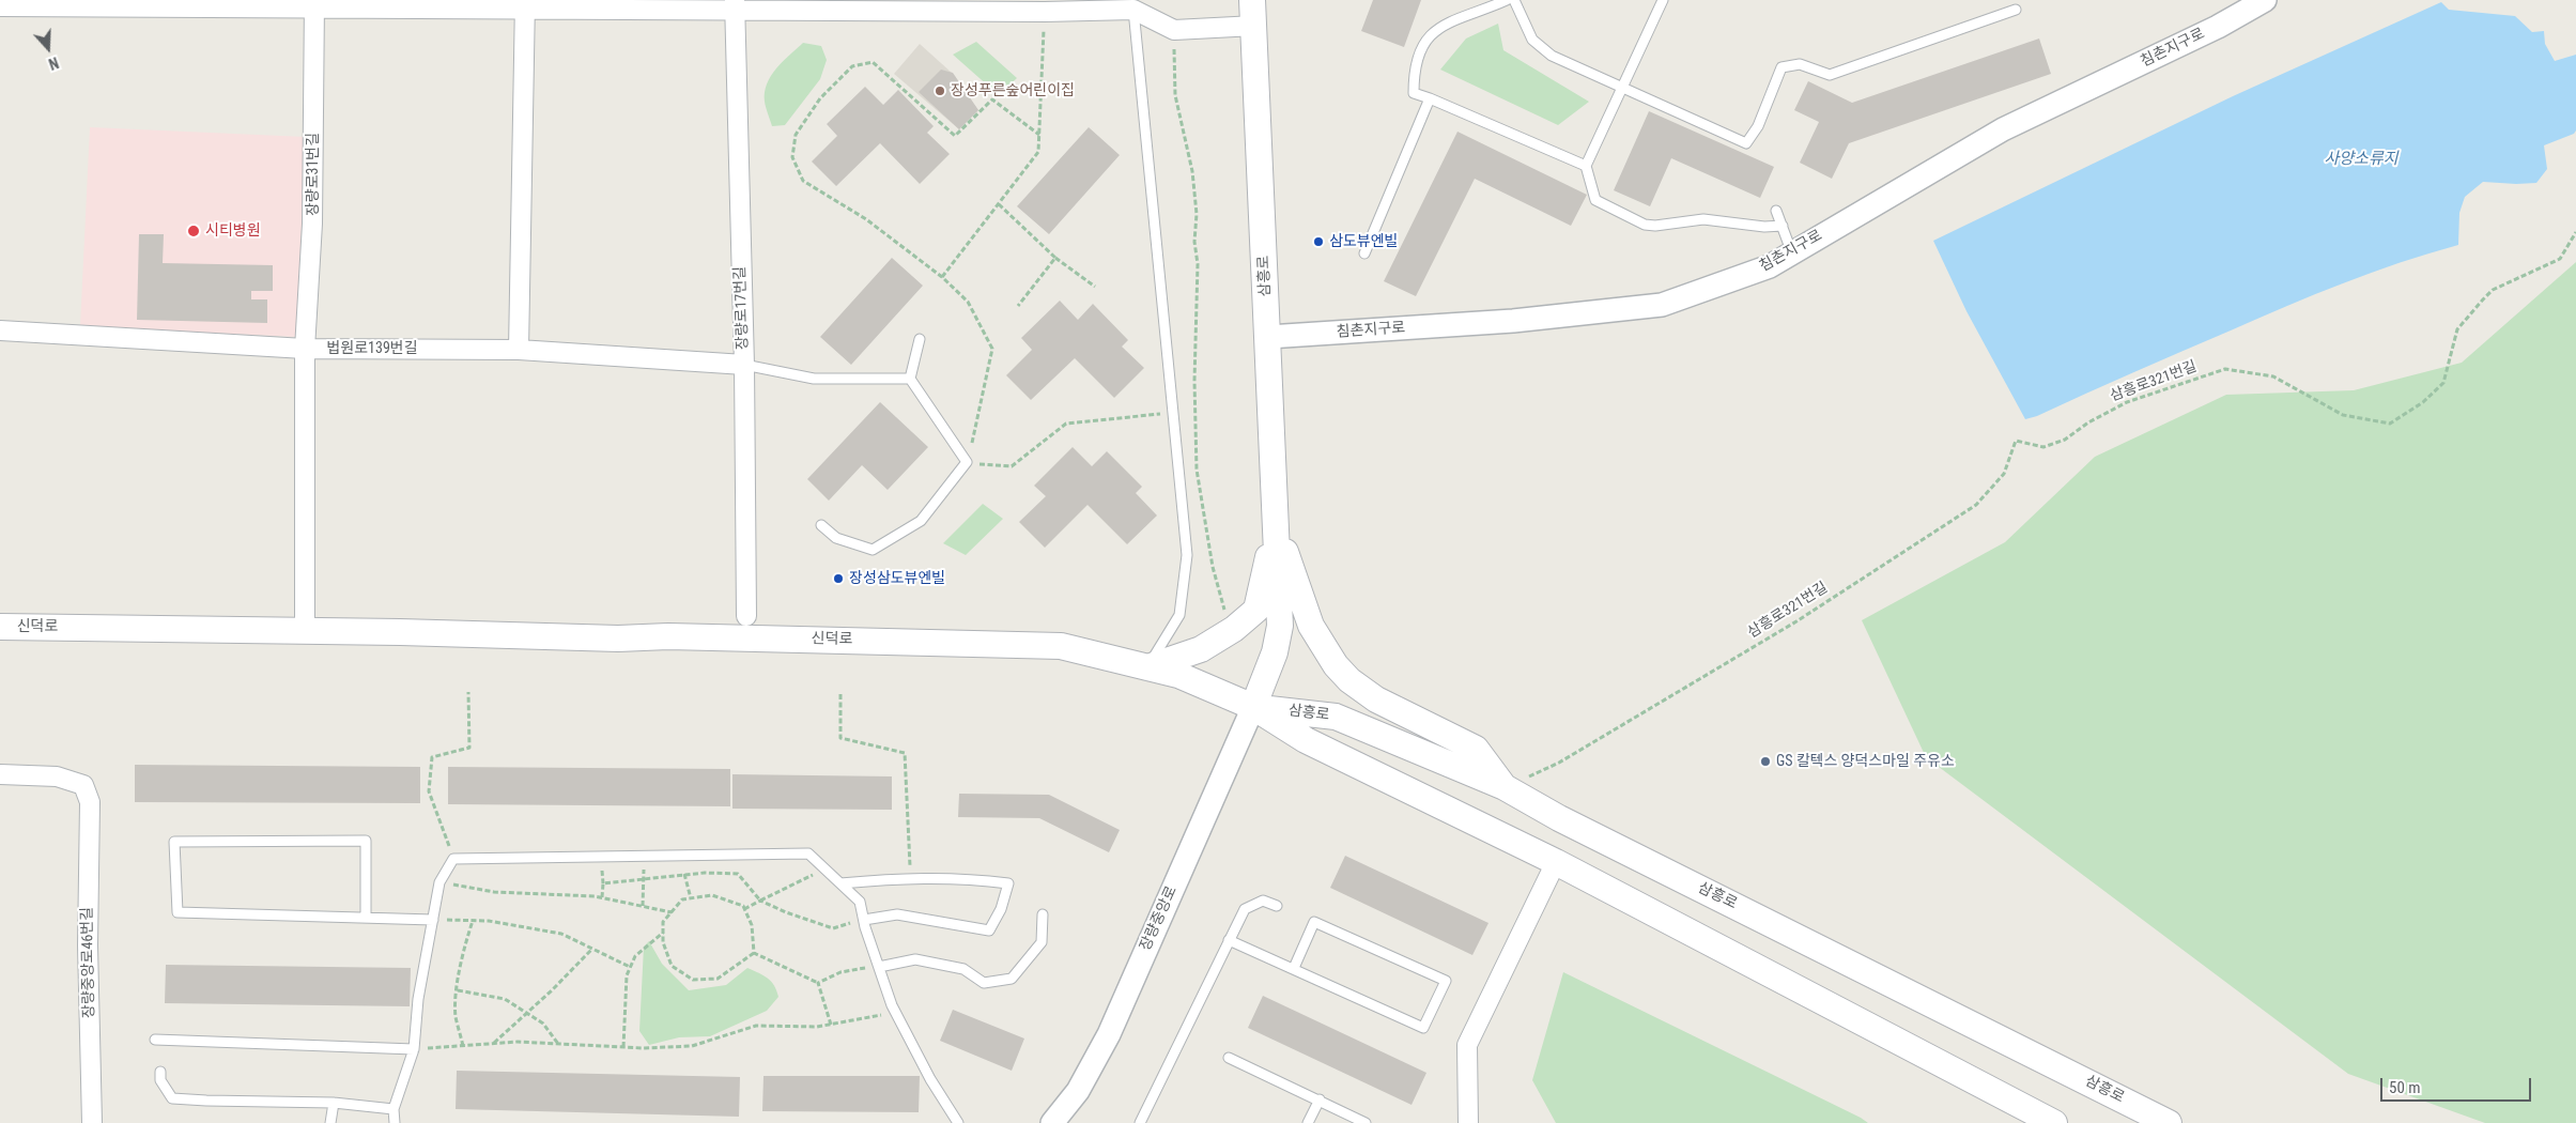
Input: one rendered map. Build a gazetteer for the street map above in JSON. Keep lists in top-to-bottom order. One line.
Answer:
{"streets":{"main road":["삼흥로","신덕로"],"street":["침촌지구로","장량로31번길","장량로17번길","법원로139번길","장량중앙로","장량중앙로46번길"],"path":["삼흥로321번길"]},"crossings":[["침촌지구로","삼흥로"],["장량로31번길","법원로139번길"],["장량로31번길","신덕로"],["삼흥로","삼흥로321번길"],["삼흥로","신덕로"],["삼흥로","장량중앙로"],["장량로17번길","법원로139번길"],["신덕로","장량중앙로"]],"water":["사양소류지"],"places":["장성푸른숲어린이집","시티병원","삼도뷰엔빌","장성삼도뷰엔빌","GS 칼텍스 양덕스마일 주유소"],"scale_bar":"50 m","north":"bottom"}
